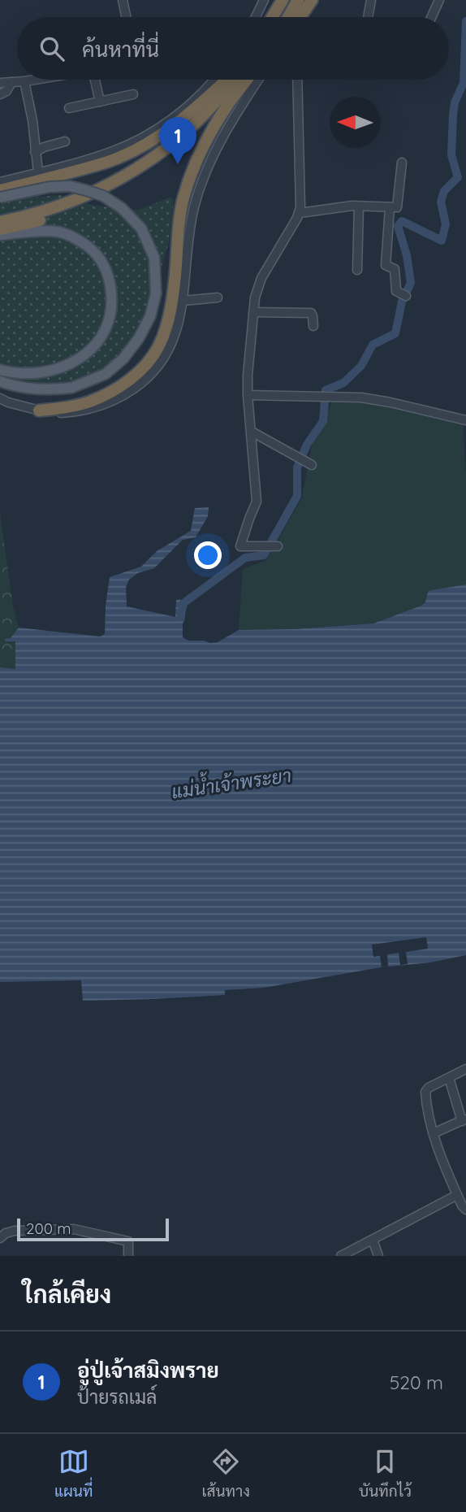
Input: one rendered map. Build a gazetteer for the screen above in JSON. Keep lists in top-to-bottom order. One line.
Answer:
{"water":["แม่น้ำเจ้าพระยา"],"scale_bar":"200 m","north":"left","page":{"search":"ค้นหาที่นี่","pins":"1","scale":"200 m","heading":"ใกล้เคียง","list":[{"mark":"1","name":"อู่ปู่เจ้าสมิงพราย","note":"ป้ายรถเมล์","value":"520 m"}],"nav":["แผนที่","เส้นทาง","บันทึกไว้"]}}
